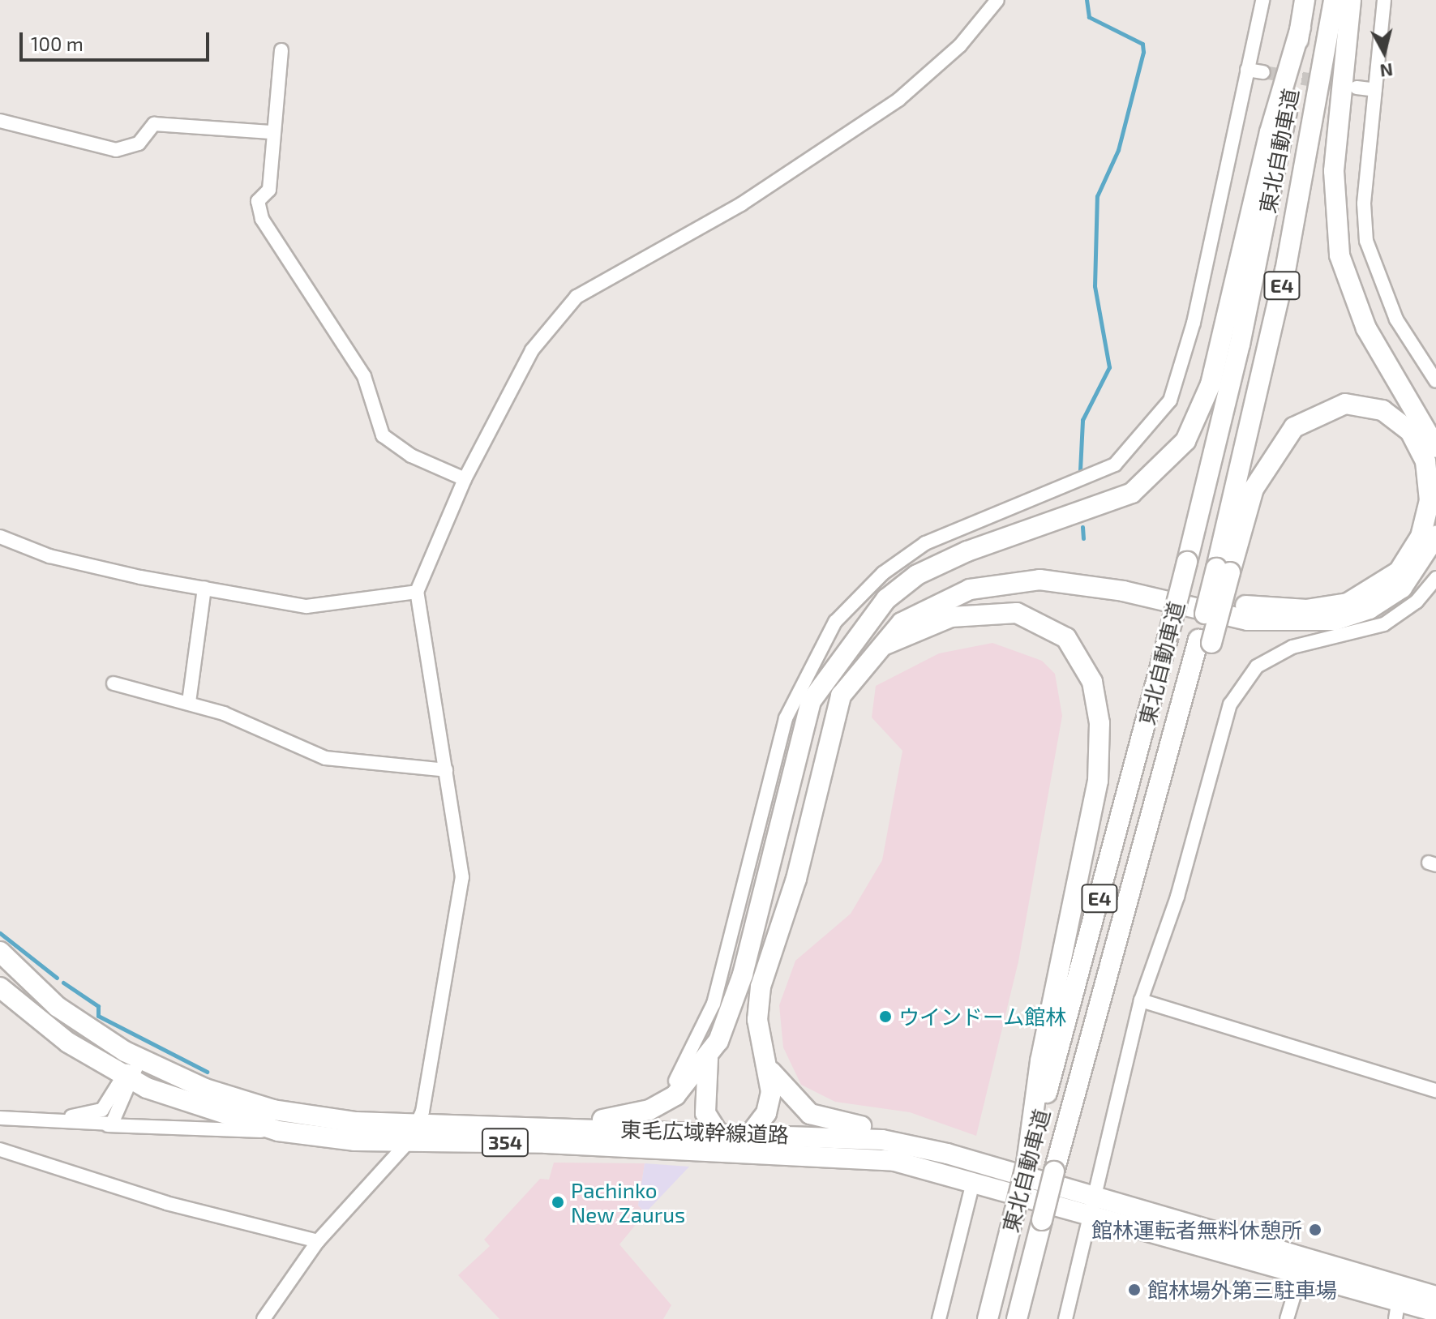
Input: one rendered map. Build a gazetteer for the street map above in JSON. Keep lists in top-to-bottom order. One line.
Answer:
{"streets":{"highway":["東北自動車道","E4","東毛広域幹線道路","354"]},"places":["ウインドーム館林","Pachinko New Zaurus","館林運転者無料休憩所","館林場外第三駐車場"],"scale_bar":"100 m","north":"bottom"}
